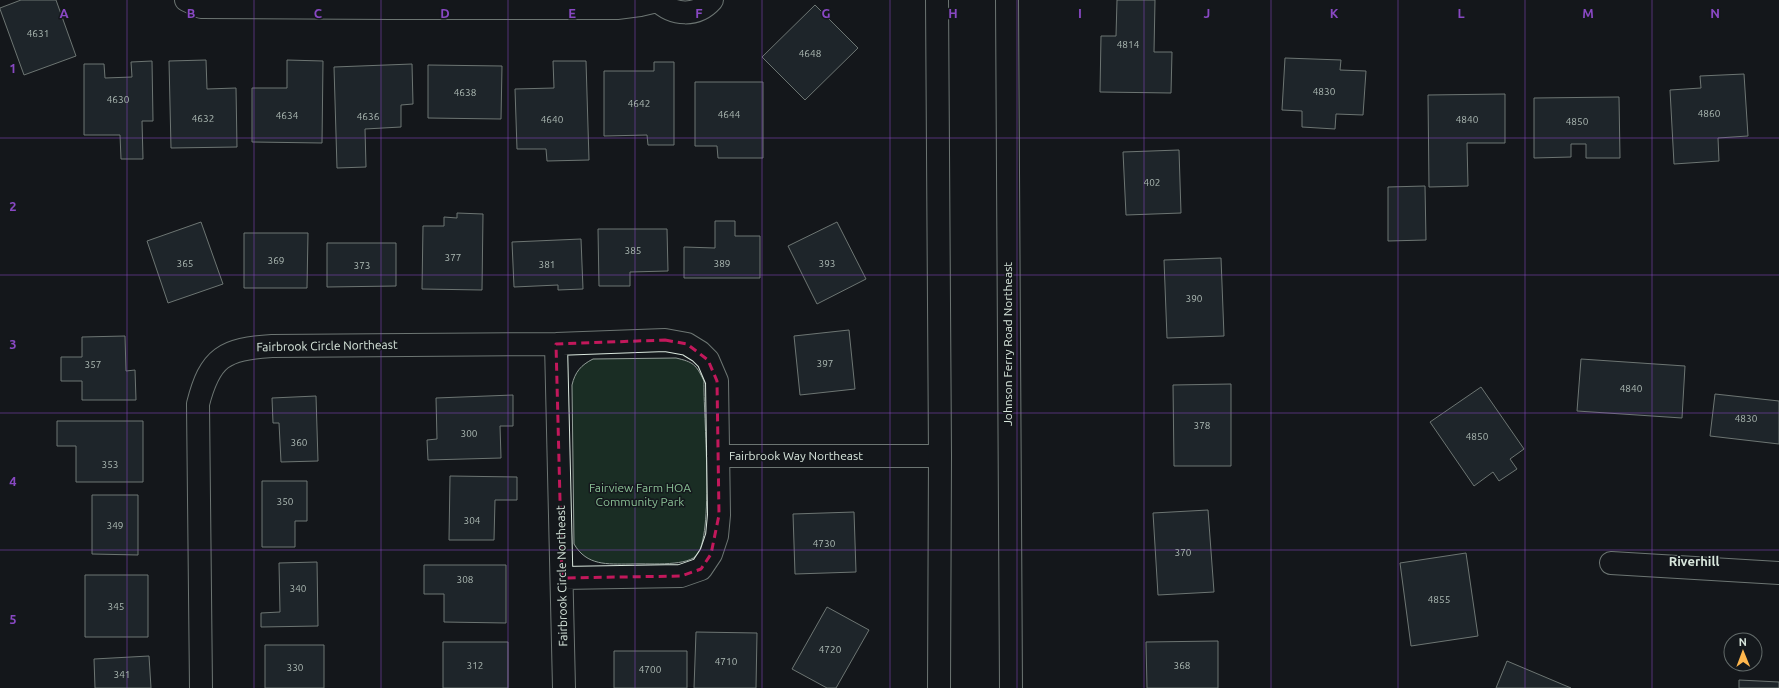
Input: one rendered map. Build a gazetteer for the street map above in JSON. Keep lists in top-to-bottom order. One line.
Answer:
{"streets":{"street":["Johnson Ferry Road Northeast","Fairbrook Circle Northeast","Fairbrook Way Northeast"]},"crossings":[["Fairbrook Circle Northeast","Fairbrook Way Northeast"]],"districts":["Riverhill"],"parks":["Fairview Farm HOA Community Park"],"house_numbers":["4631","4814","4648","4830","4638","4630","4642","4860","4644","4634","4636","4632","4640","4840","4850","402","385","377","369","365","389","393","381","373","390","397","357","4840","4830","378","300","4850","360","353","350","304","349","4730","370","308","340","4855","345","4720","4710","312","368","330","4700","341"],"north":"top","grid":{"columns":["A","B","C","D","E","F","G","H","I","J","K","L","M","N"],"rows":["1","2","3","4","5"]}}
